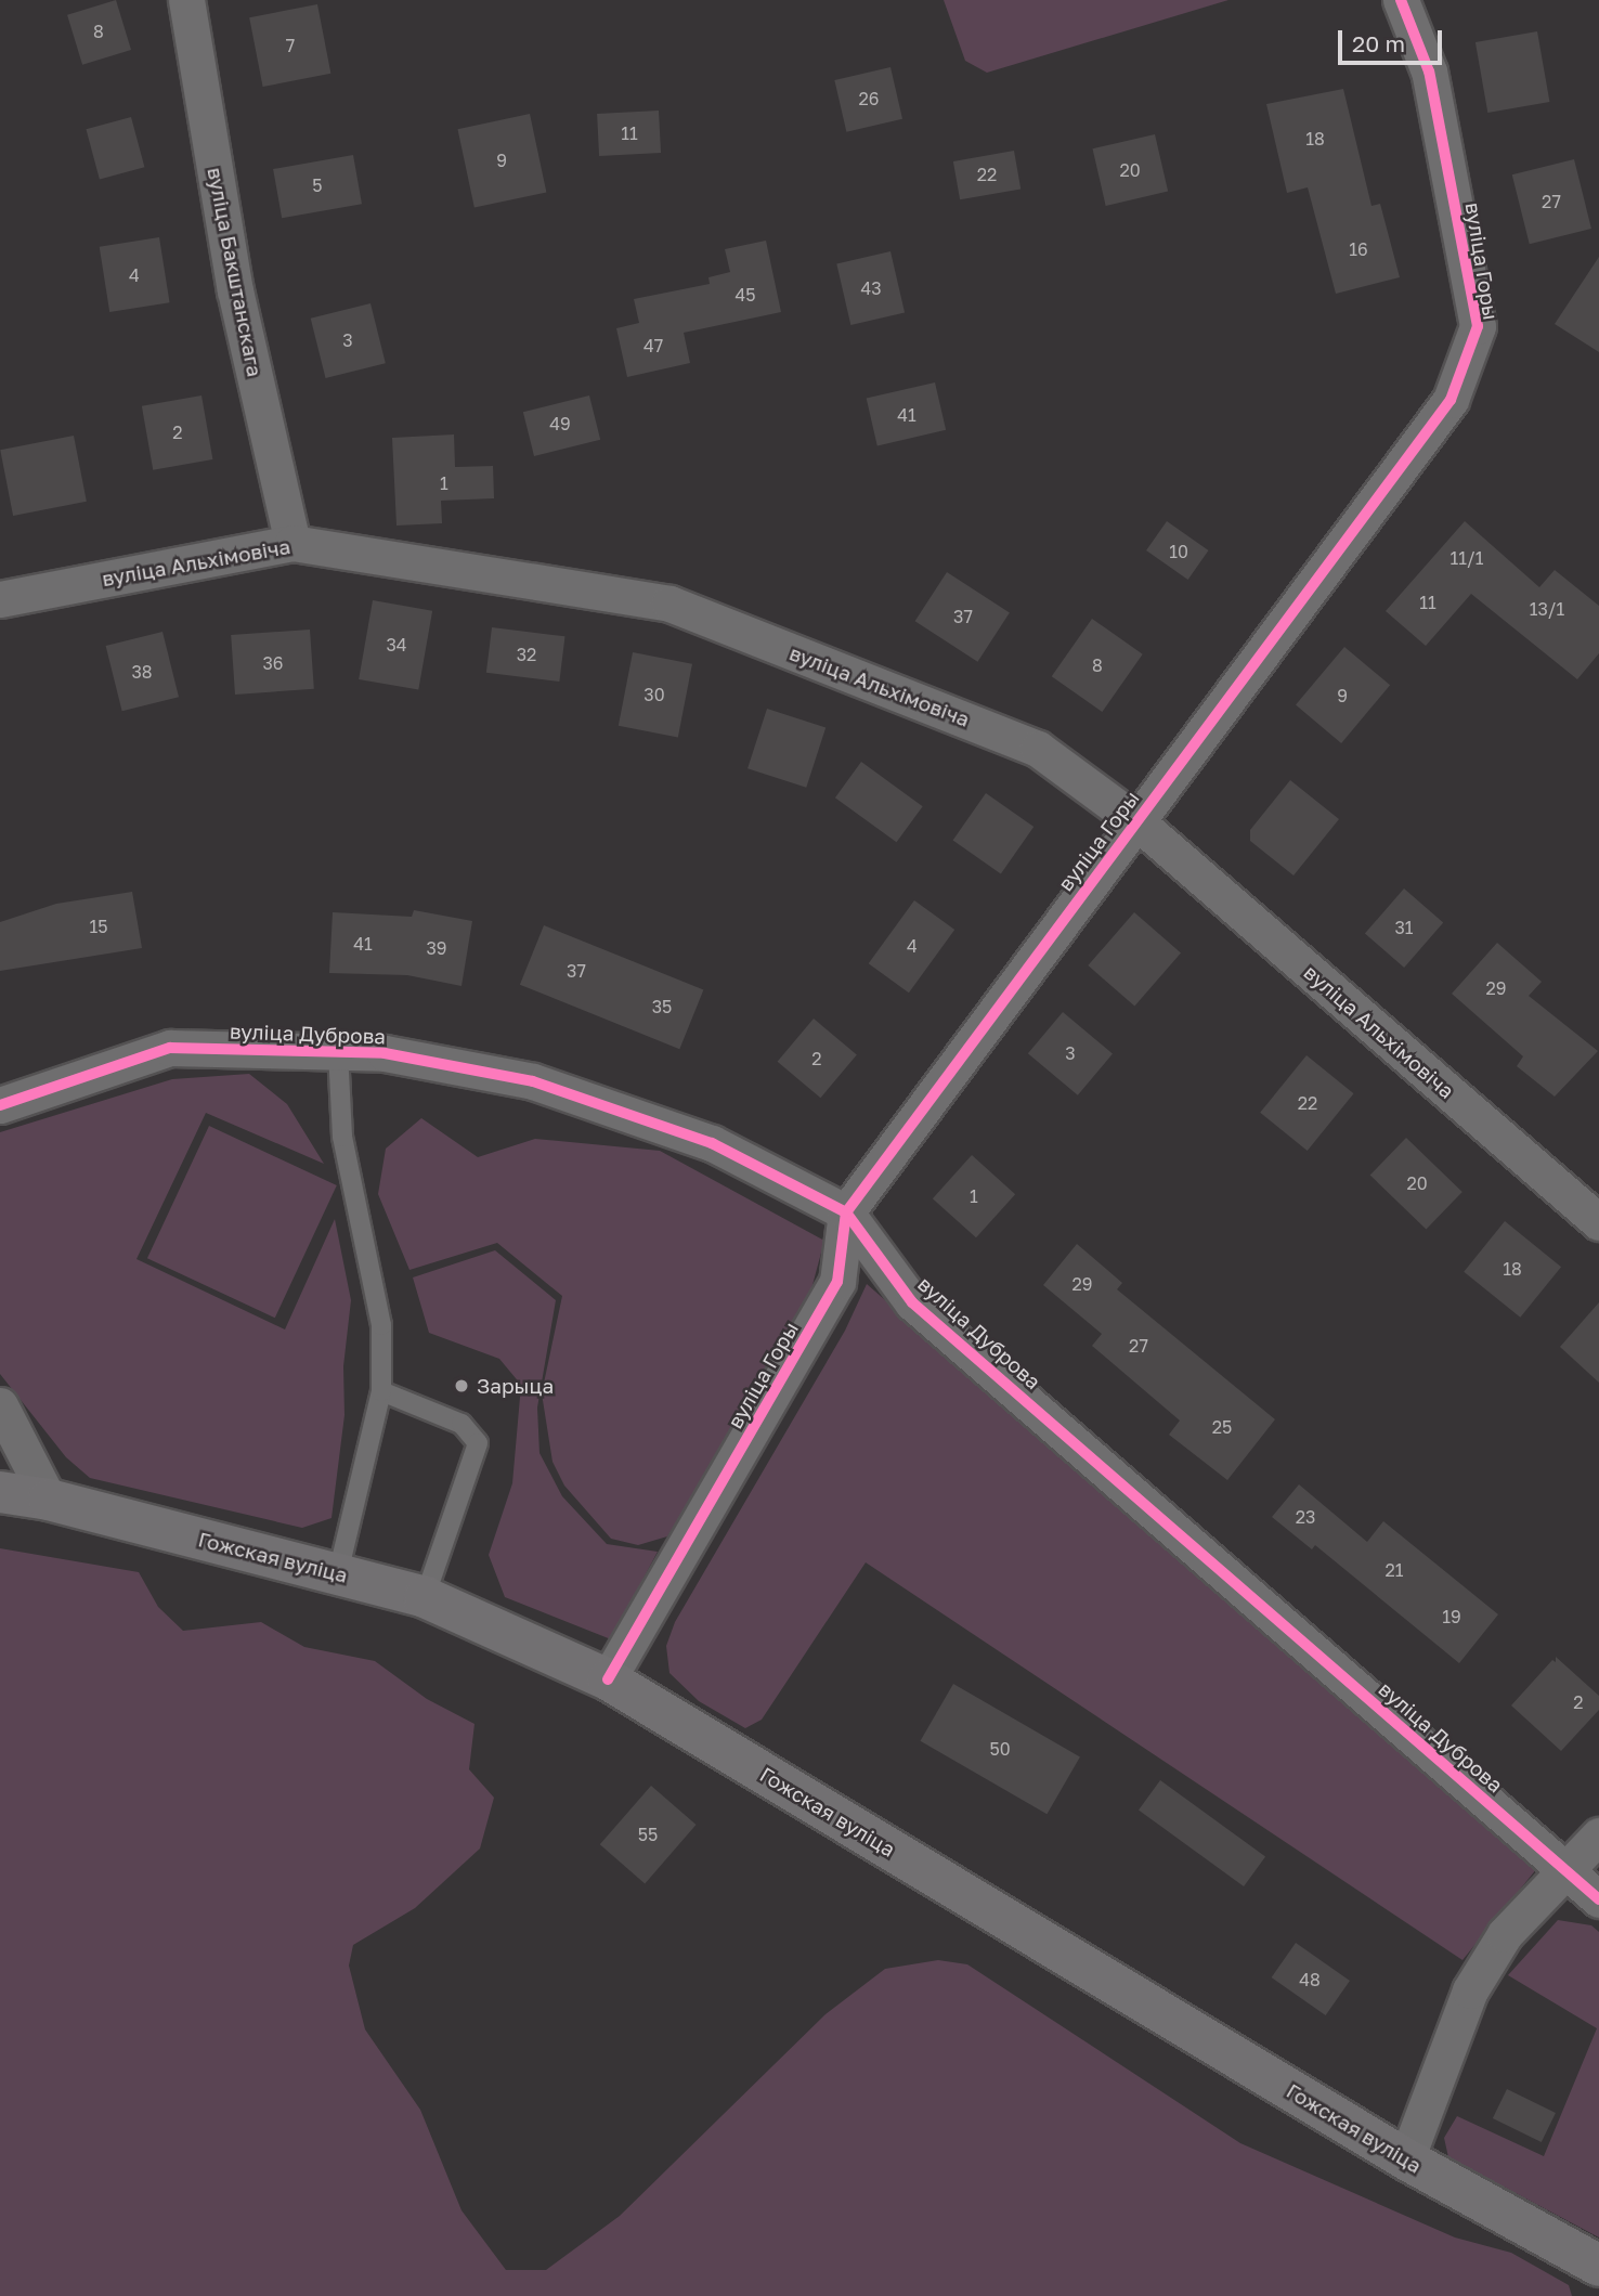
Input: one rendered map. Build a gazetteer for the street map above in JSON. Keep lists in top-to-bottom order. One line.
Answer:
{"streets":{"street":["вуліца Горы","вуліца Бакштанскага","вуліца Альхімовіча","вуліца Дуброва","Гожская вуліца"]},"crossings":[["вуліца Горы","вуліца Альхімовіча"],["вуліца Горы","вуліца Дуброва"],["вуліца Горы","Гожская вуліца"],["вуліца Бакштанскага","вуліца Альхімовіча"]],"places":["Зарыца"],"house_numbers":["8","7","26","11","18","9","20","22","5","27","16","4","43","45","3","47","41","49","2","1","10","11/1","11","13/1","37","34","32","36","8","38","30","9","15","31","41","4","39","37","29","35","3","2","22","20","1","18","29","27","25","23","21","19","2","50","55","48"],"scale_bar":"20 m"}
